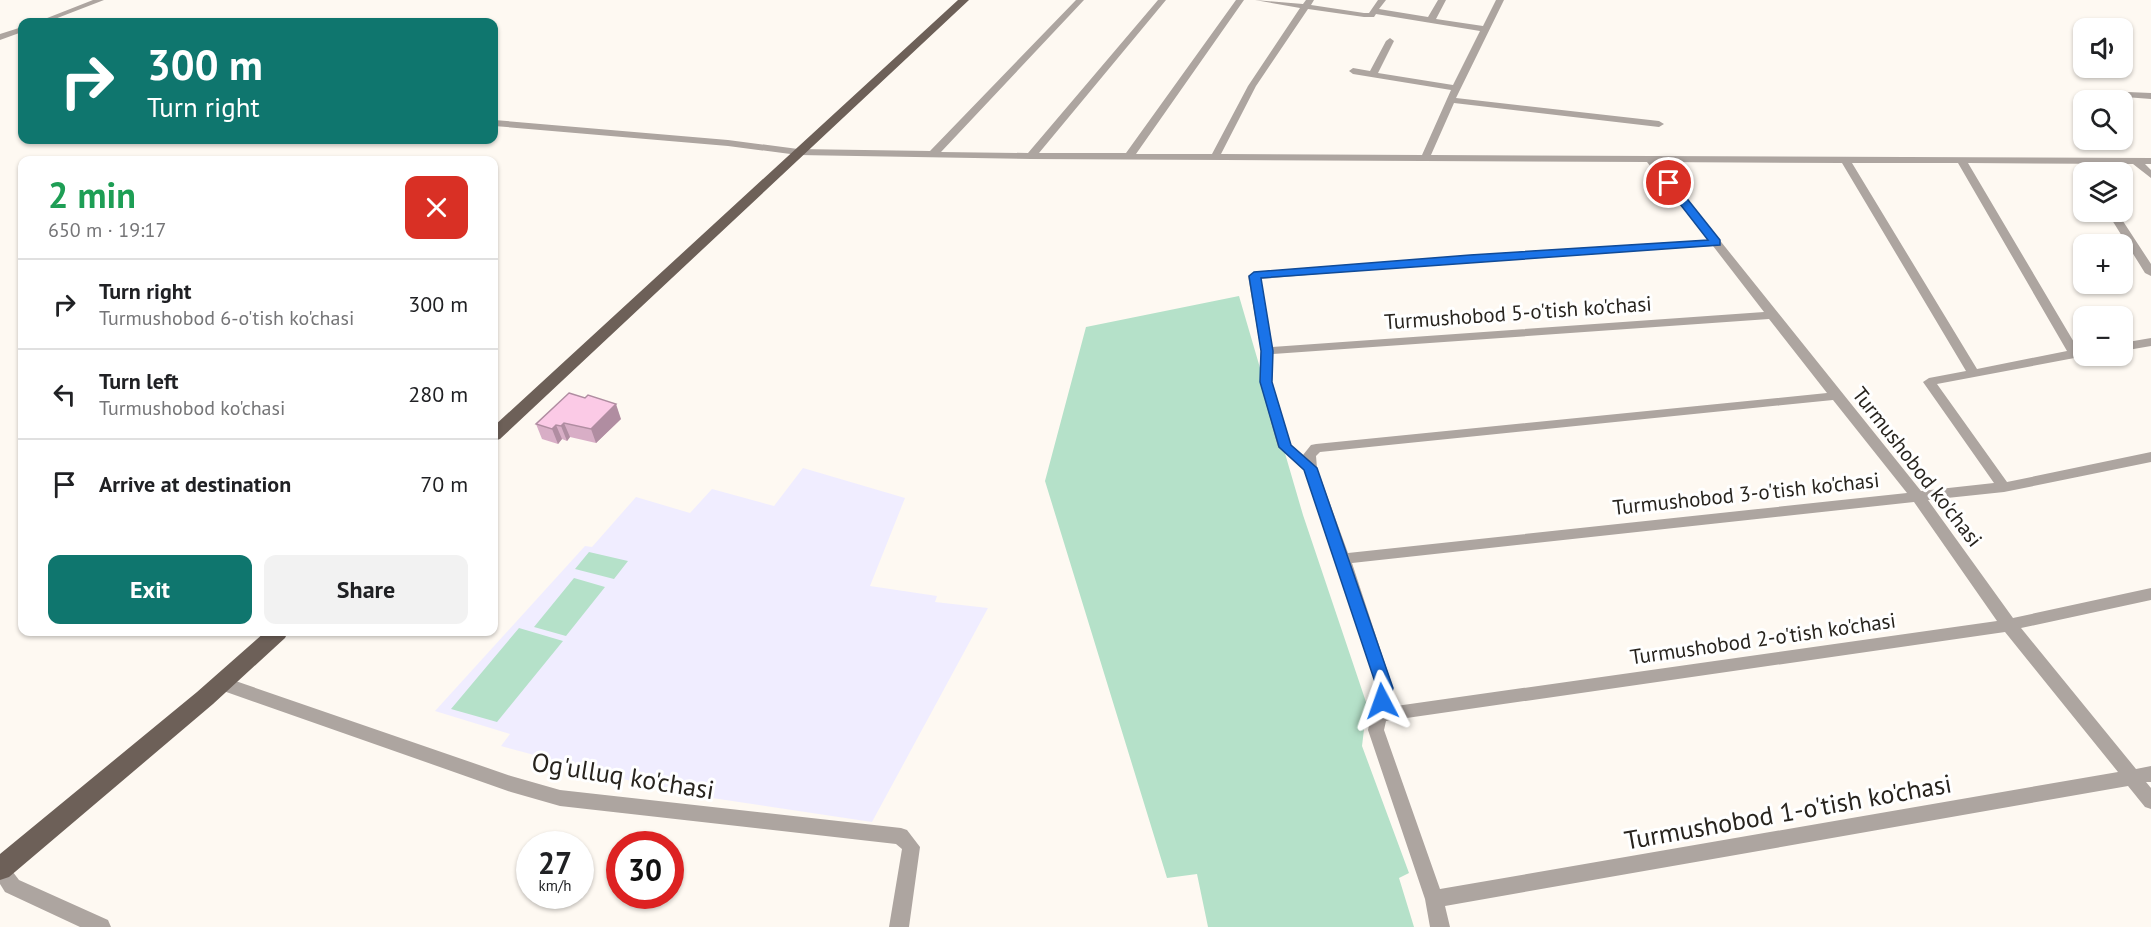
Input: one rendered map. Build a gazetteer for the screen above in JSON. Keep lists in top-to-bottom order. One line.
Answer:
{"streets":{"street":["Turmushobod 5-o'tish ko'chasi","Turmushobod ko'chasi","Turmushobod 3-o'tish ko'chasi","Turmushobod 2-o'tish ko'chasi","Og'ulluq ko'chasi","Turmushobod 1-o'tish ko'chasi"]},"crossings":[["Turmushobod 5-o'tish ko'chasi","Turmushobod ko'chasi"],["Turmushobod ko'chasi","Turmushobod 3-o'tish ko'chasi"],["Turmushobod ko'chasi","Turmushobod 2-o'tish ko'chasi"],["Turmushobod ko'chasi","Turmushobod 1-o'tish ko'chasi"]],"page":{"map_buttons":["+","−"],"turn":["300 m","Turn right"],"heading":["2 min","650 m · 19:17"],"list":[{"name":"Turn right","note":"Turmushobod 6-o'tish ko'chasi","value":"300 m"},{"name":"Turn left","note":"Turmushobod ko'chasi","value":"280 m"},{"name":"Arrive at destination","value":"70 m"}],"buttons":["Exit","Share"],"speed":"27 km/h","limit":"30"}}
